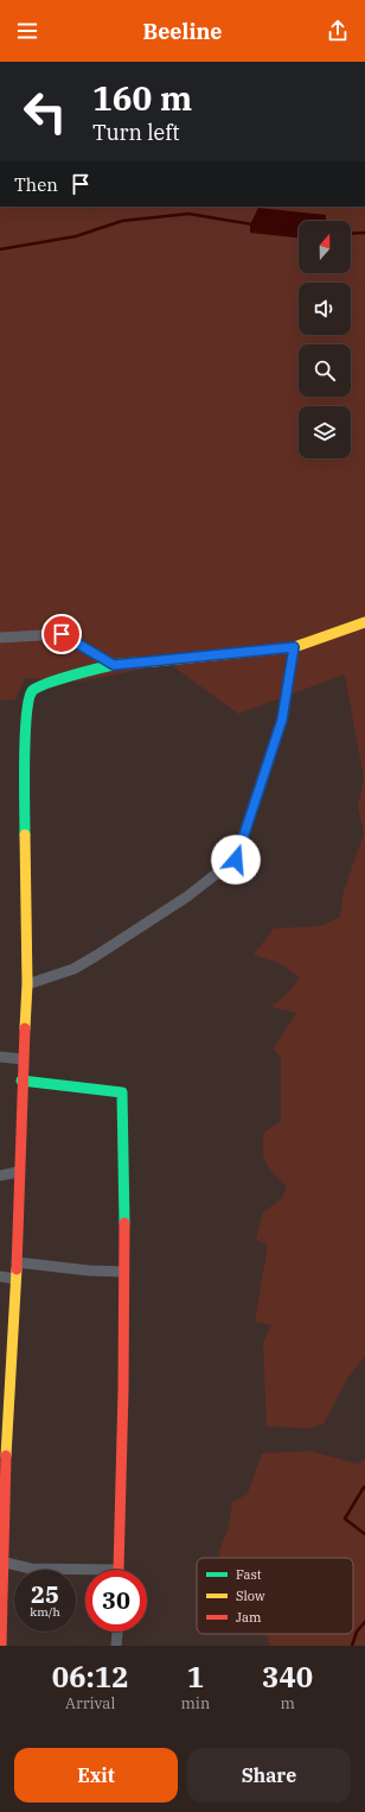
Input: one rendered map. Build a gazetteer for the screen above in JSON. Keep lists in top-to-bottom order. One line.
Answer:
{"legend":["Fast","Slow","Jam"],"north":"top","page":{"header":"Beeline","turn":["160 m","Turn left"],"then":"Then","speed":"25 km/h","limit":"30","eta":["06:12","Arrival","1","min","340","m"],"buttons":["Exit","Share"]}}
